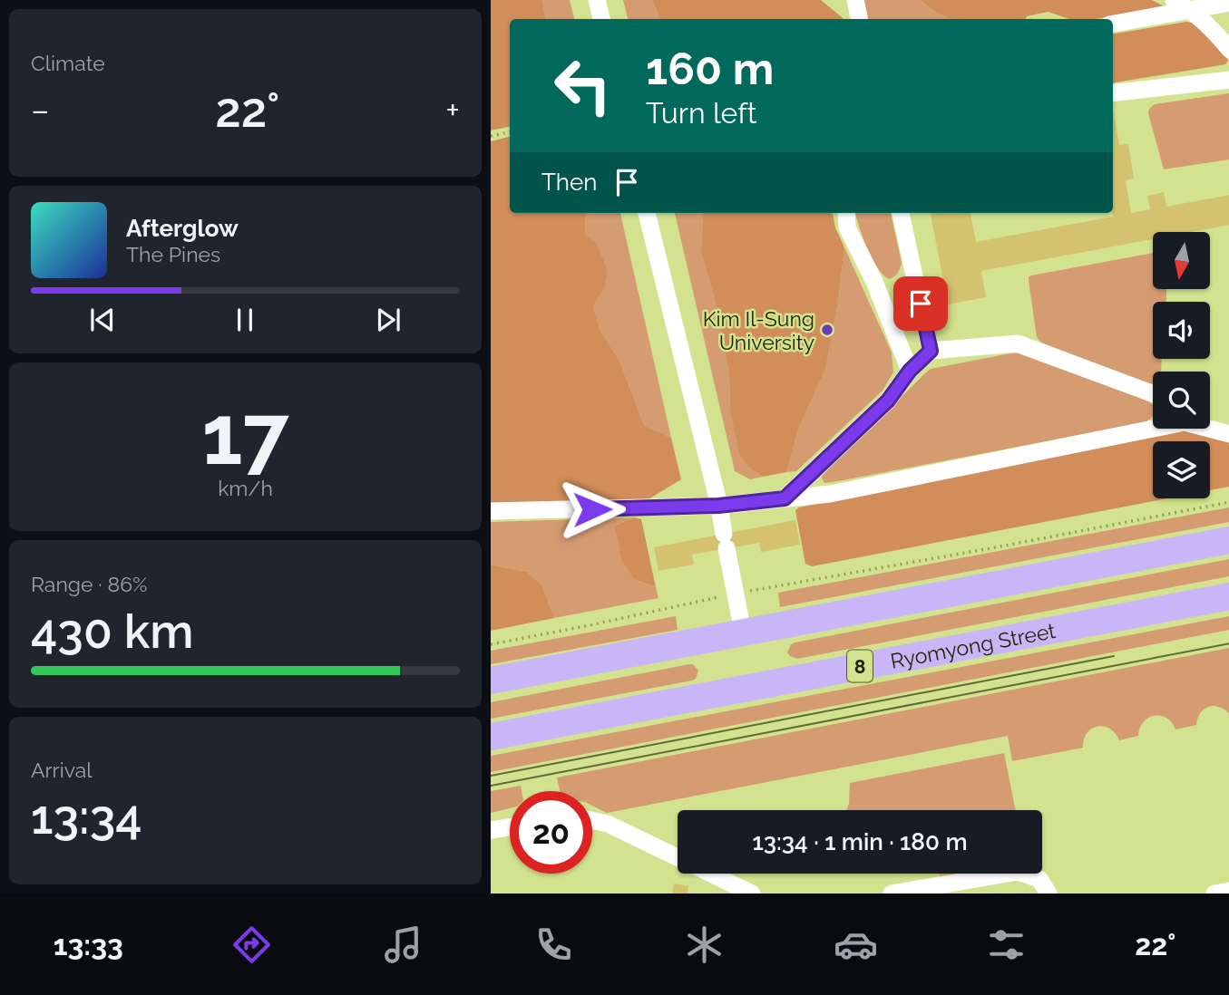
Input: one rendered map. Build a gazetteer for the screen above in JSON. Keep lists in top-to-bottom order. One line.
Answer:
{"streets":{"highway":["Ryomyong Street","8"]},"places":["Kim Il-Sung University"],"north":"bottom","page":{"tile":["Climate",["17","km/h"],["Range · 86%","430 km"],["Arrival","13:34"]],"turn":["160 m","Turn left"],"heat":["−","22°","+"],"then":"Then","song":["Afterglow","The Pines"],"limit":"20","trip":"13:34 · 1 min · 180 m","tabs":["13:33","22°"]}}
